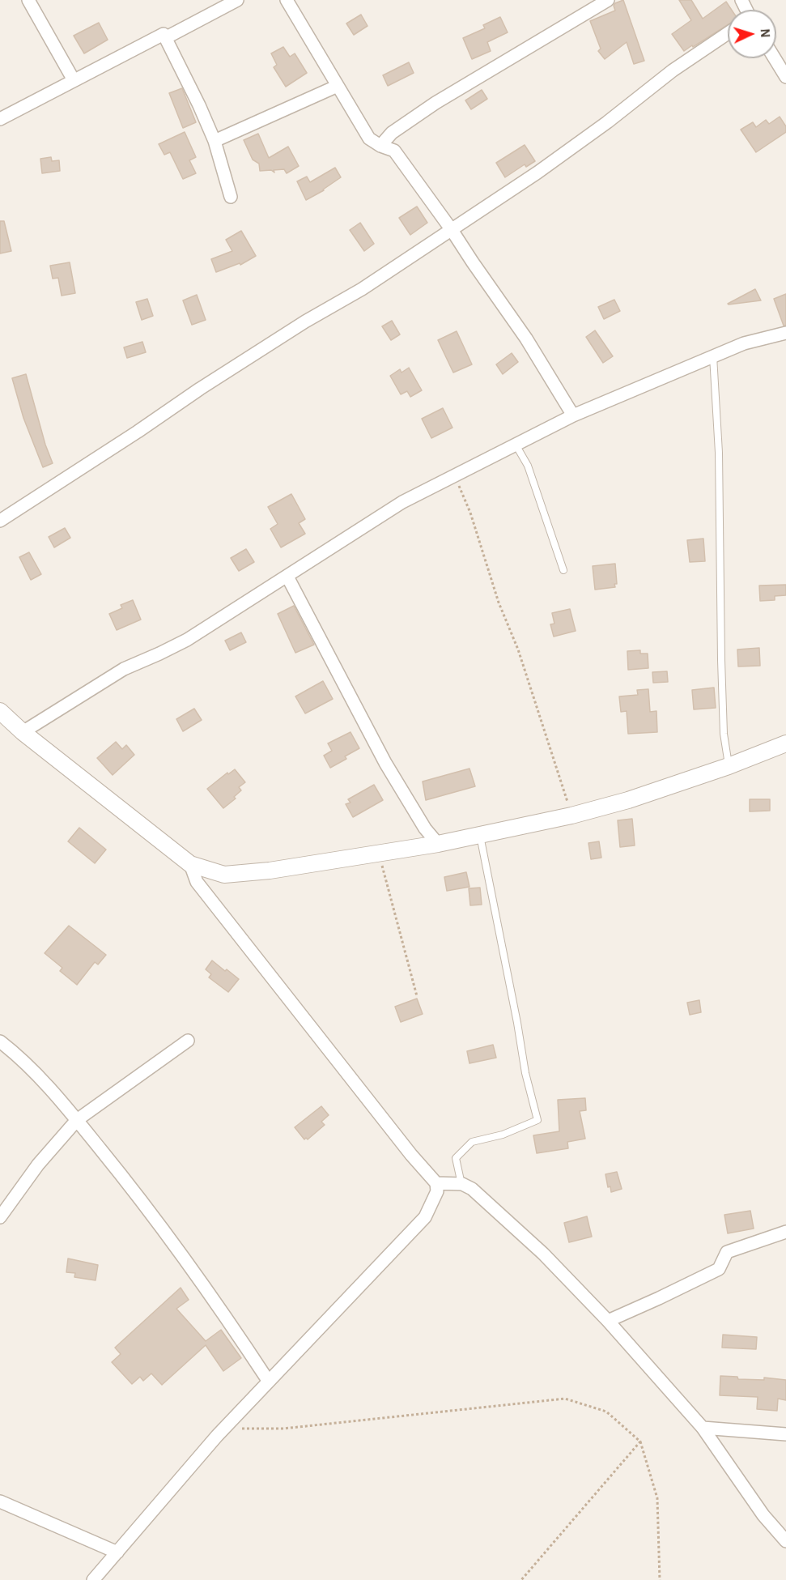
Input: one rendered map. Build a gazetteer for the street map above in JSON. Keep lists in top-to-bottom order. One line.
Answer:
{"north":"right"}
